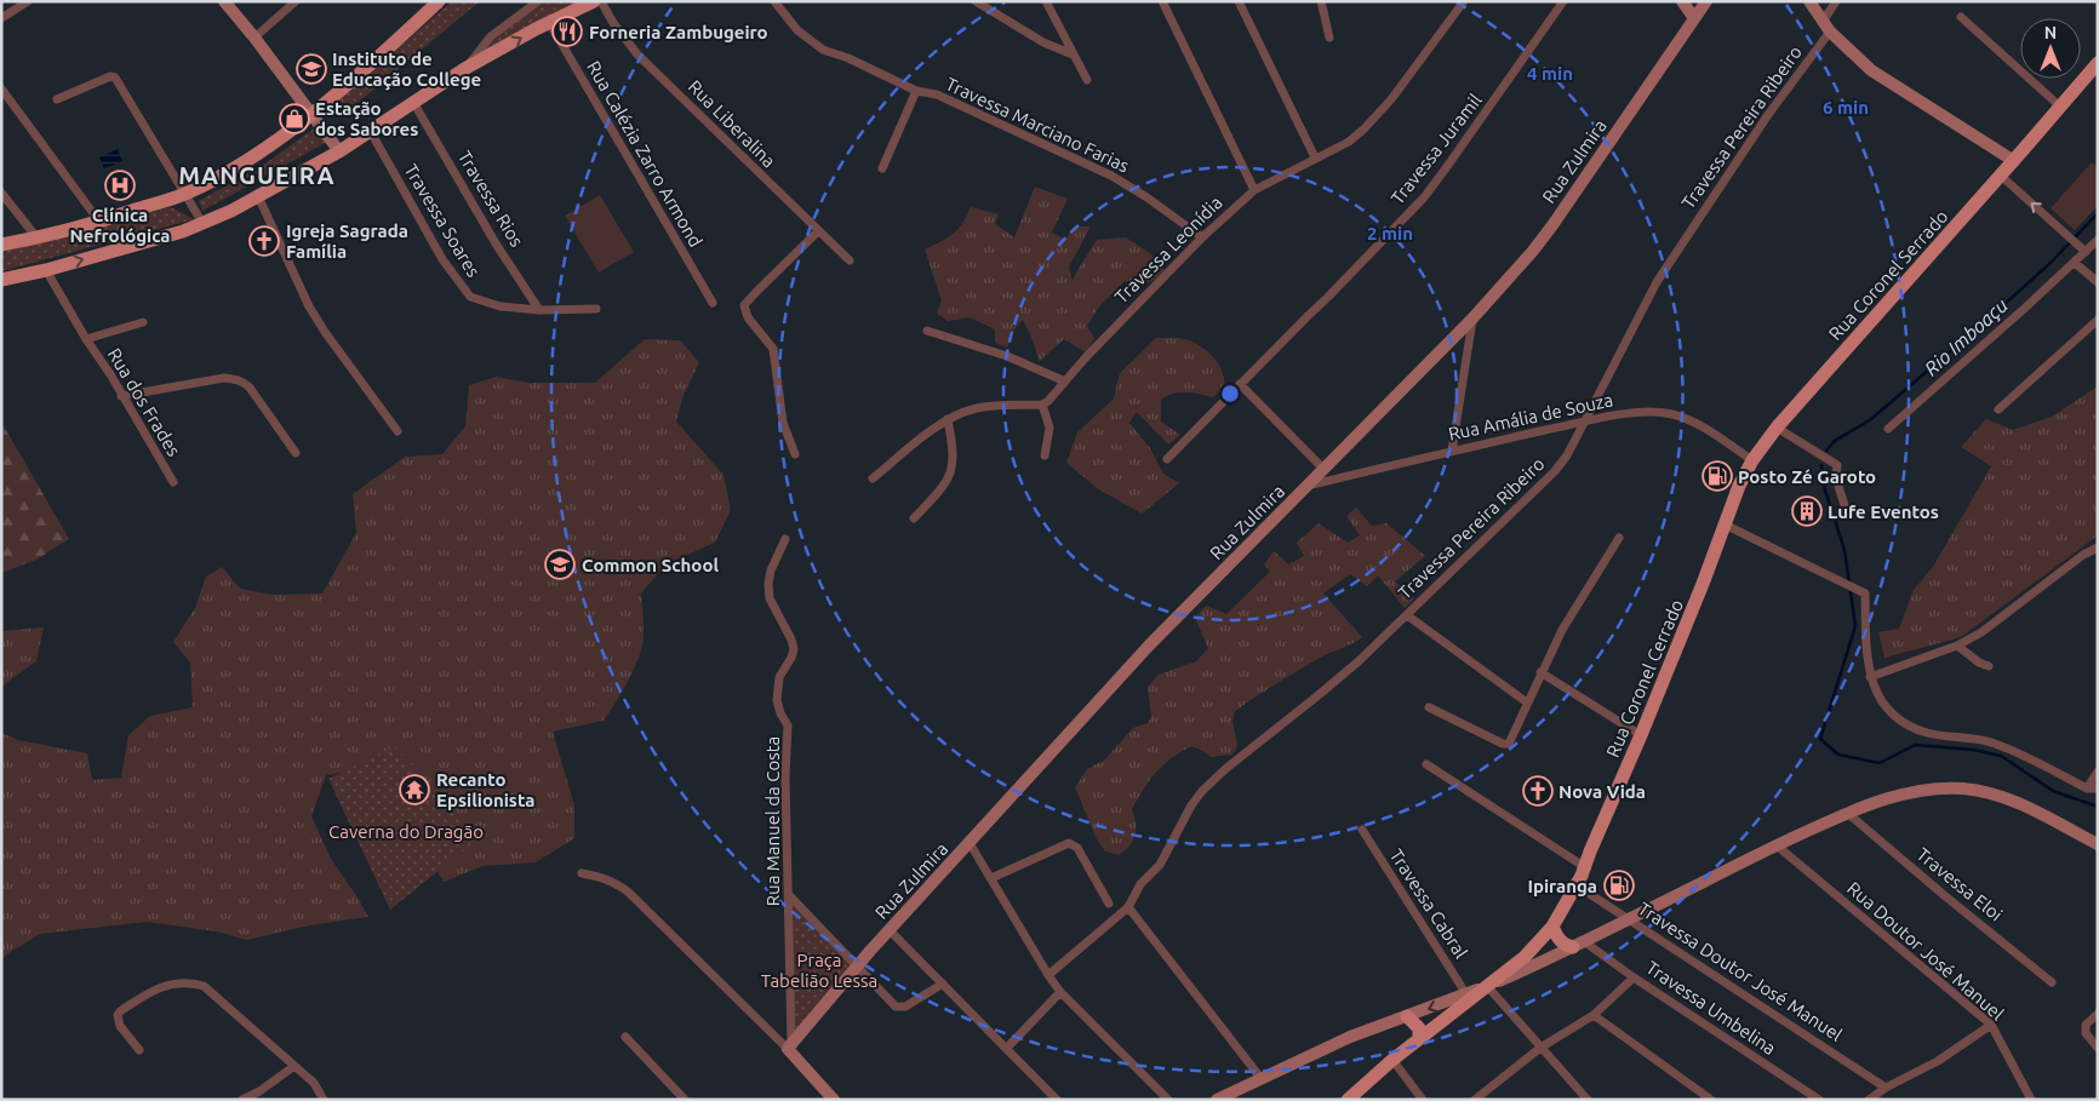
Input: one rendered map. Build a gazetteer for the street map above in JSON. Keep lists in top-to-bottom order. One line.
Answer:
{"streets":{"main road":["Rua Coronel Serrado","Rua Coronel Cerrado"],"street":["Rua Liberalina","Travessa Marciano Farias","Travessa Pereira Ribeiro","Travessa Juramil","Rua Calézia Zarro Armond","Rua Zulmira","Travessa Rios","Travessa Soares","Travessa Leonídia","Rua dos Frades","Rua Amália de Souza","Rua Manuel da Costa","Travessa Eloi","Travessa Cabral","Rua Doutor José Manuel","Travessa Doutor José Manuel","Travessa Umbelina"]},"crossings":[["Travessa Marciano Farias","Travessa Leonídia"],["Travessa Pereira Ribeiro","Rua Amália de Souza"],["Rua Zulmira","Rua Amália de Souza"],["Rua Zulmira","Rua Manuel da Costa"],["Travessa Rios","Travessa Soares"],["Rua Coronel Serrado","Rua Amália de Souza"],["Rua Coronel Serrado","Rua Coronel Cerrado"],["Rua Coronel Cerrado","Travessa Doutor José Manuel"]],"districts":["MANGUEIRA"],"water":["Rio Imboaçu"],"parks":["Caverna do Dragão","Praça Tabelião Lessa"],"places":{"restaurant":["Forneria Zambugeiro"],"school or university":["Instituto de Educação College","Common School"],"shop":["Estação dos Sabores"],"hospital":["Clínica Nefrológica"],"church":["Igreja Sagrada Família","Nova Vida"],"fuel station":["Posto Zé Garoto","Ipiranga"],"building":["Lufe Eventos"],"temple":["Recanto Epsilionista"]},"north":"top","rings":["4 min","6 min","2 min"]}
